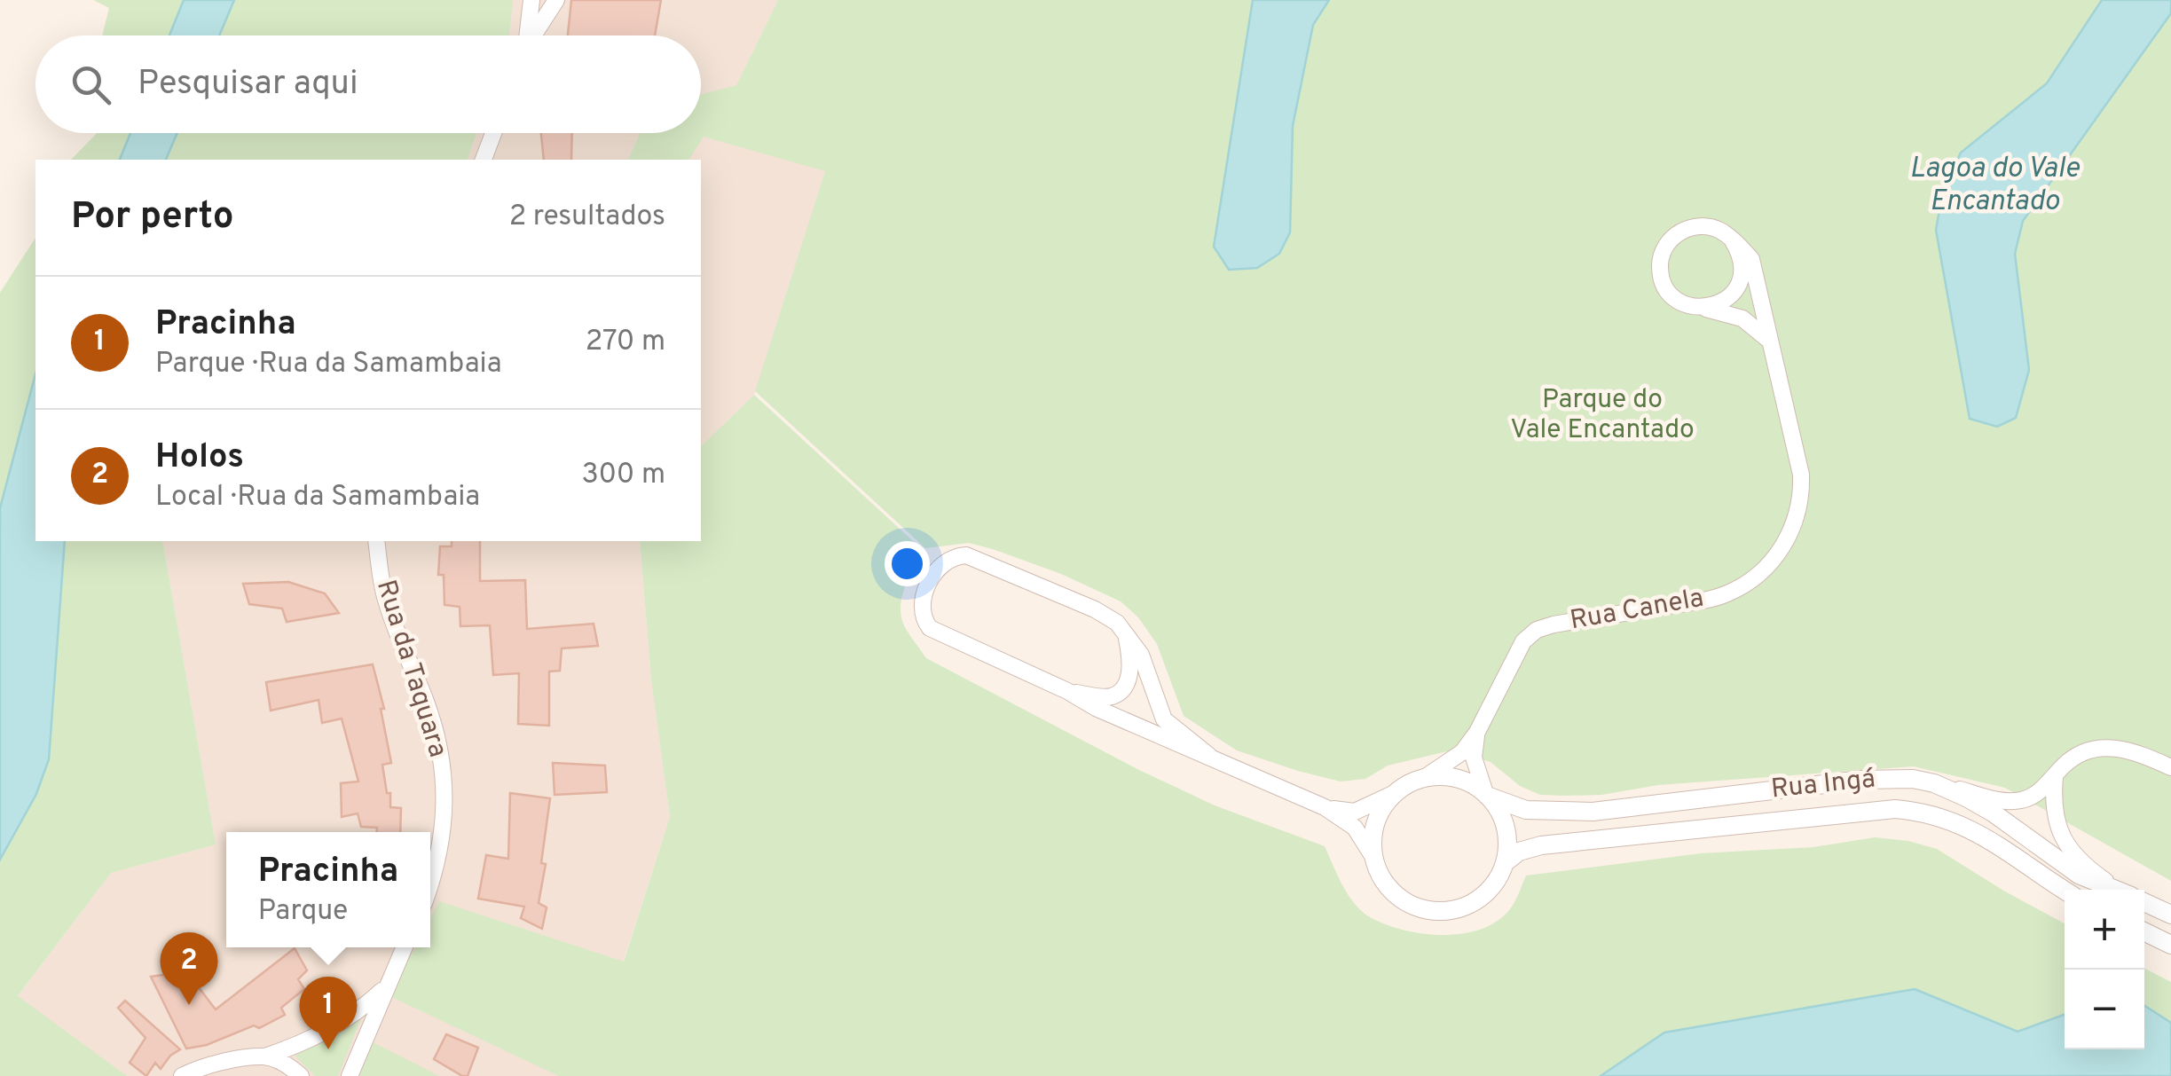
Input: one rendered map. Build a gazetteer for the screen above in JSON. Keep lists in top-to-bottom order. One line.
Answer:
{"streets":{"street":["Rua Canela","Rua da Taquara","Rua Ingá"]},"crossings":[["Rua Canela","Rua Ingá"]],"water":["Lagoa do Vale Encantado"],"parks":["Parque do Vale Encantado"],"page":{"search":"Pesquisar aqui","heading":["Por perto","2 resultados"],"list":[{"mark":"1","name":"Pracinha","note":"Parque · Rua da Samambaia","value":"270 m"},{"mark":"2","name":"Holos","note":"Local · Rua da Samambaia","value":"300 m"}],"popup":["Pracinha","Parque"],"map_buttons":["+","−"],"pins":["2","1"]}}
